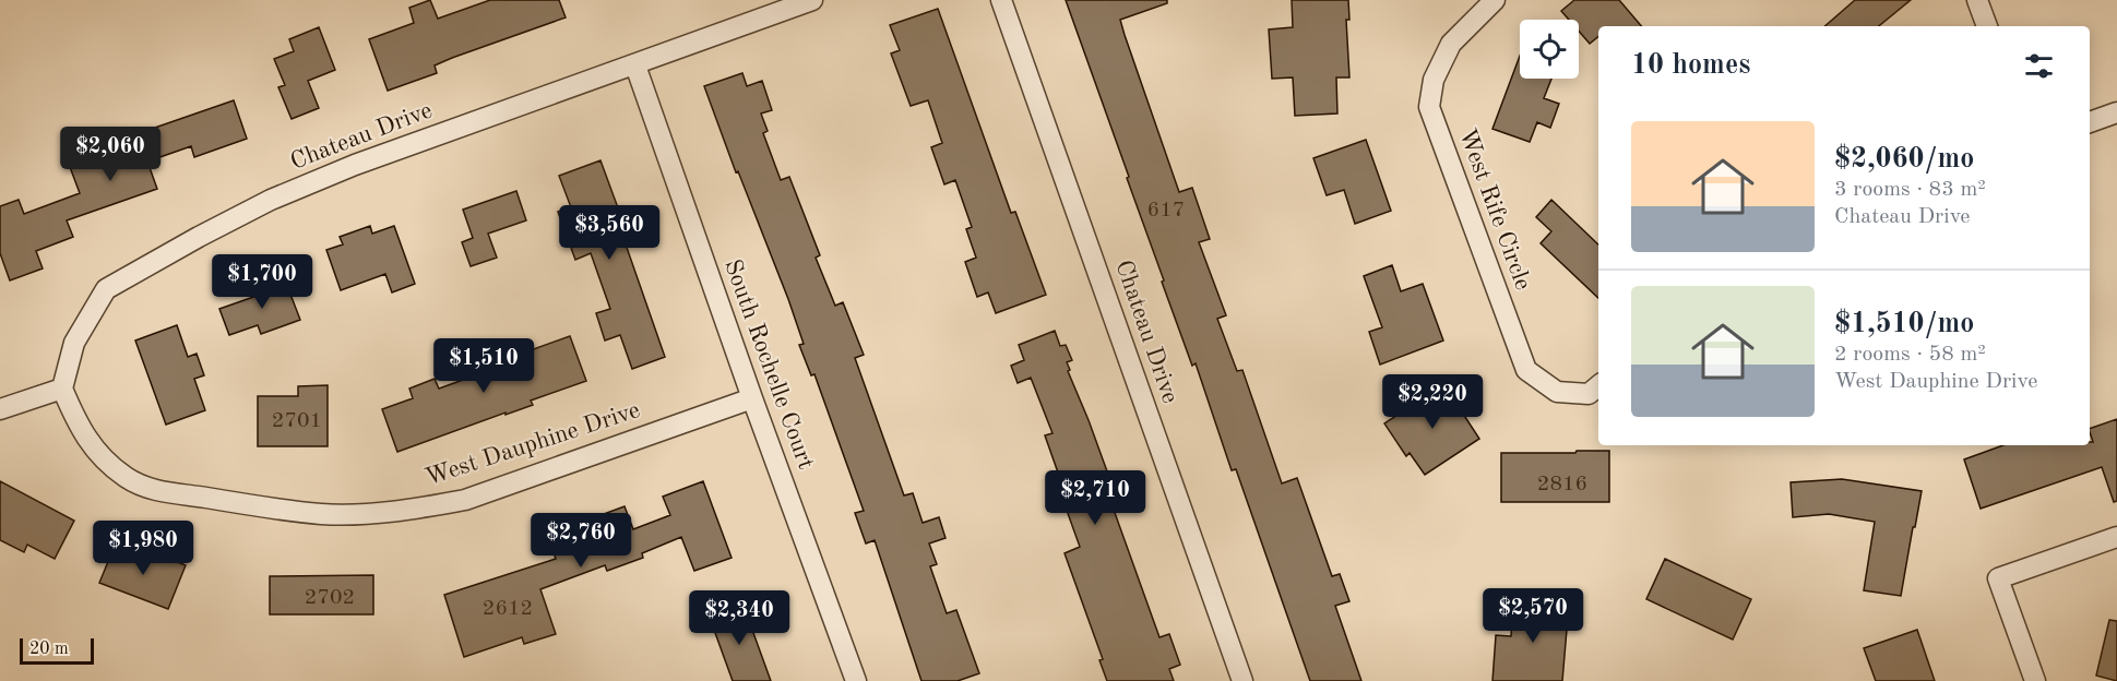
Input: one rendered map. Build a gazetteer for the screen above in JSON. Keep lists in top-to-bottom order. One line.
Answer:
{"streets":{"street":["Chateau Drive","West Rife Circle","South Rochelle Court","West Dauphine Drive"]},"crossings":[["Chateau Drive","South Rochelle Court"],["Chateau Drive","West Dauphine Drive"],["South Rochelle Court","West Dauphine Drive"]],"house_numbers":["617","2701","2816","2702","2612"],"scale_bar":"20 m","page":{"heading":"10 homes","list":[{"name":"$2,060/mo","note":"3 rooms · 83 m² · Chateau Drive"},{"name":"$1,510/mo","note":"2 rooms · 58 m² · West Dauphine Drive"}],"price":["$2,060","$3,560","$1,700","$1,510","$2,220","$2,710","$2,760","$1,980","$2,570","$2,340"],"scale":"20 m"}}
